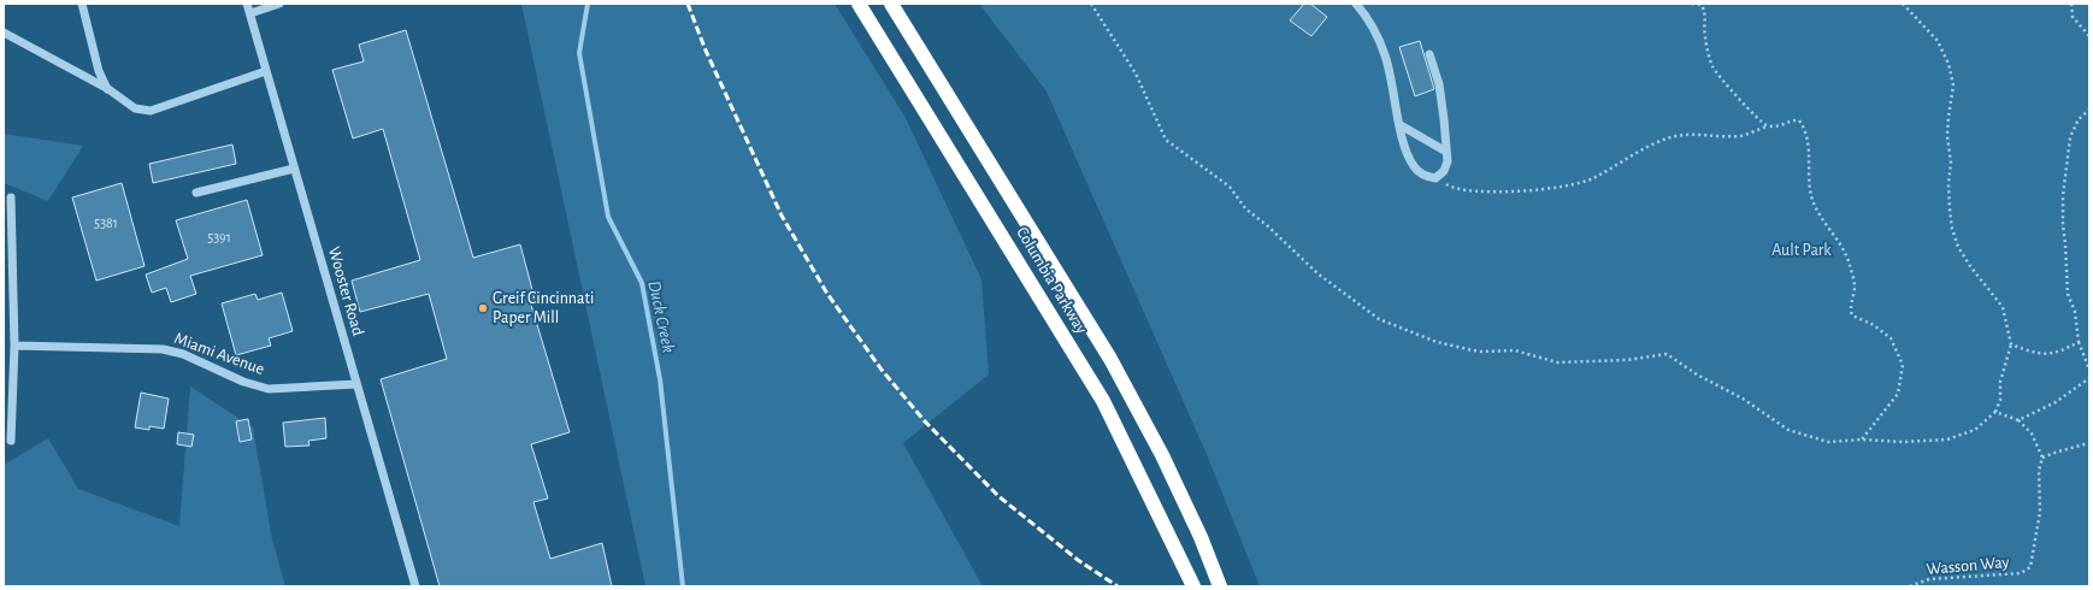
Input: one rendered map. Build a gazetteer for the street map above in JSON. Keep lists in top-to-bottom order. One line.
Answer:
{"streets":{"highway":["Columbia Parkway"],"street":["Wooster Road","Miami Avenue"],"path":["Wasson Way"]},"crossings":[["Wooster Road","Miami Avenue"]],"water":["Duck Creek"],"parks":["Ault Park"],"places":["Greif Cincinnati Paper Mill"],"house_numbers":["5381","5391"]}
